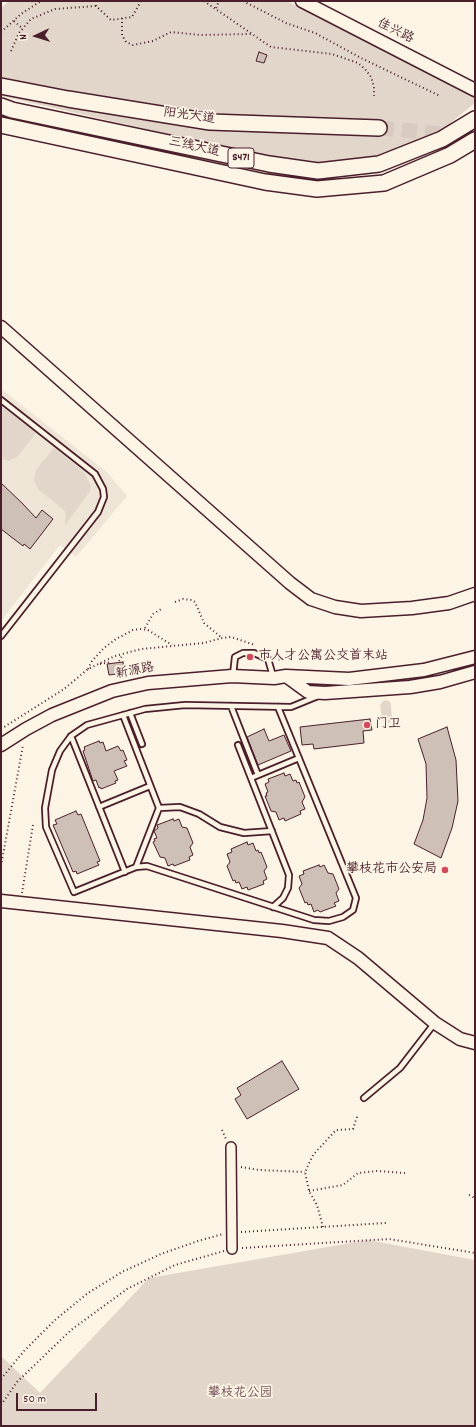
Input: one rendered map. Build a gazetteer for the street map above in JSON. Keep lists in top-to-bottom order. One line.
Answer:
{"streets":{"main road":["阳光大道","三线大道","S471"],"street":["佳兴路","新源路"]},"parks":["攀枝花公园"],"places":["市人才公寓公交首末站","门卫","攀枝花市公安局"],"scale_bar":"50 m","north":"left"}
